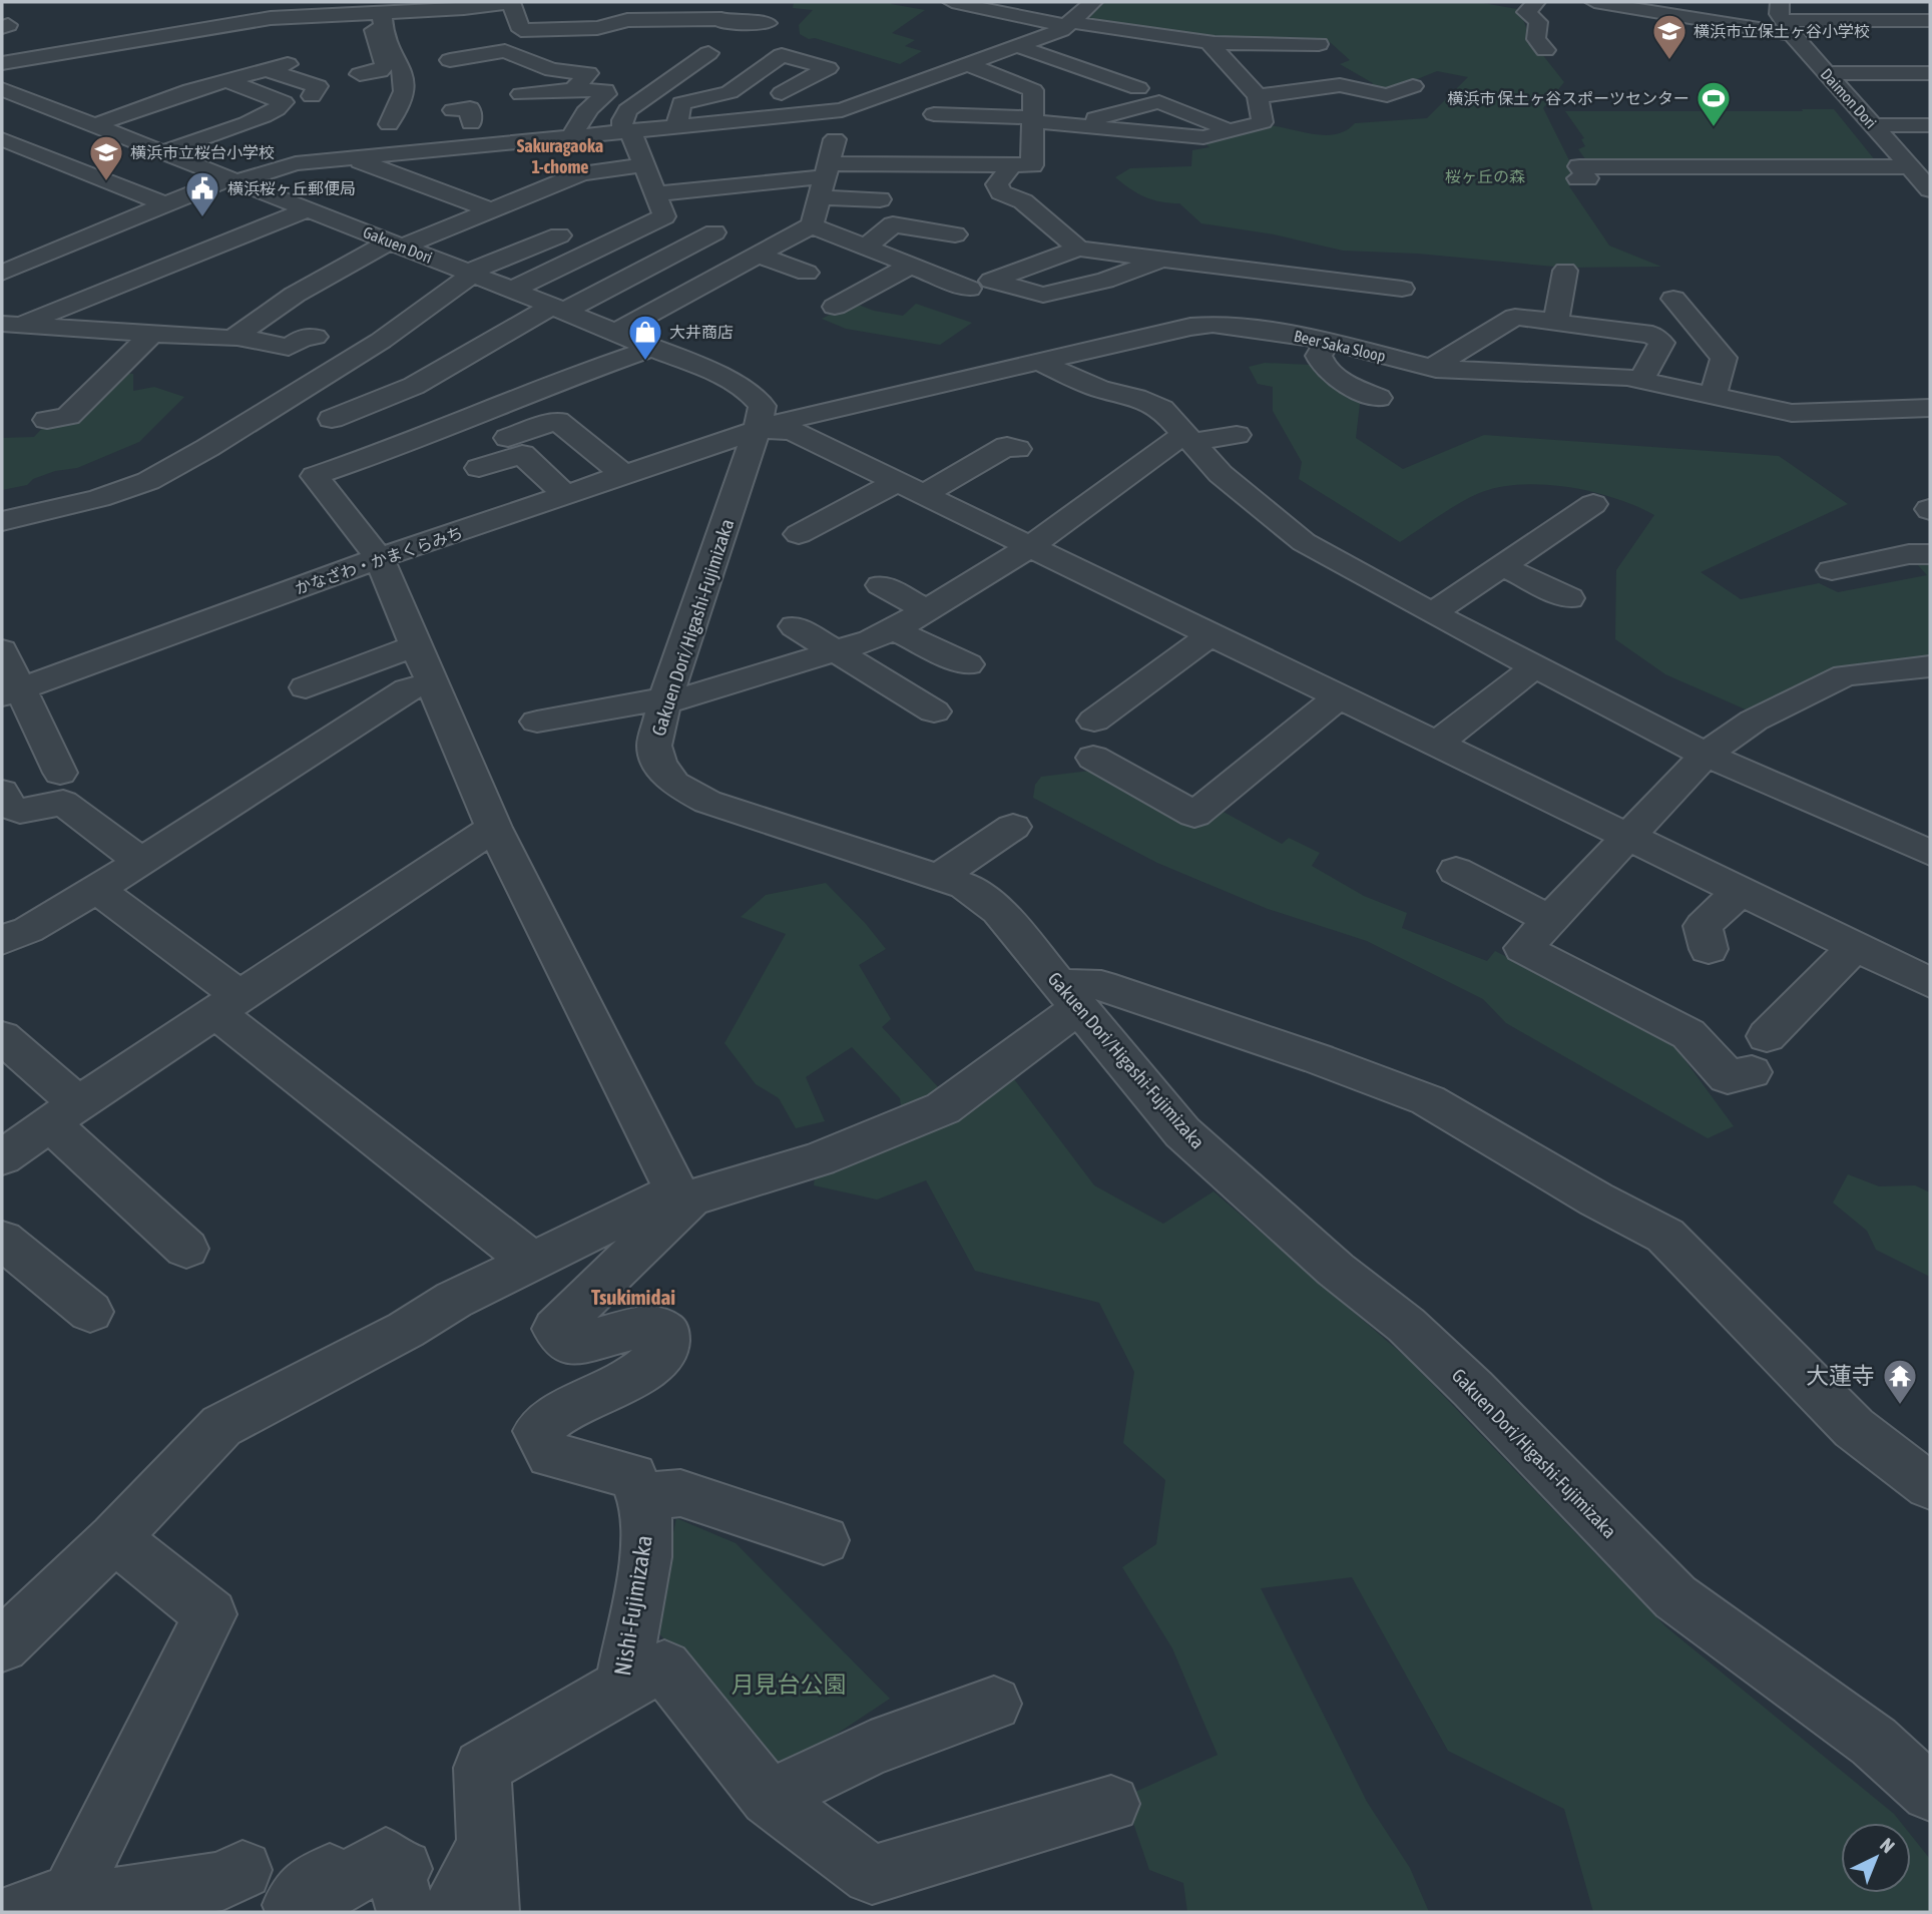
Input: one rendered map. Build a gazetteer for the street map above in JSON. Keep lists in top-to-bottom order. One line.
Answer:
{"streets":{"street":["Daimon Dori","Gakuen Dori","Beer Saka Sloop","かなざわ・かまくらみち","Gakuen Dori/Higashi-Fujimizaka","Nishi-Fujimizaka"]},"crossings":[["Gakuen Dori","Beer Saka Sloop"],["Gakuen Dori","かなざわ・かまくらみち"],["Gakuen Dori","Gakuen Dori/Higashi-Fujimizaka"],["Beer Saka Sloop","かなざわ・かまくらみち"],["Beer Saka Sloop","Gakuen Dori/Higashi-Fujimizaka"],["かなざわ・かまくらみち","Gakuen Dori/Higashi-Fujimizaka"]],"districts":["Sakuragaoka 1-chome","Tsukimidai"],"parks":["桜ヶ丘の森","月見台公園"],"places":{"school or university":["横浜市立保土ヶ谷小学校","横浜市立桜台小学校"],"sports":["横浜市 保土ヶ谷スポーツセンター"],"public building":["横浜桜ヶ丘郵便局"],"shop":["大井商店"],"temple":["大蓮寺"]},"north":"top right"}
